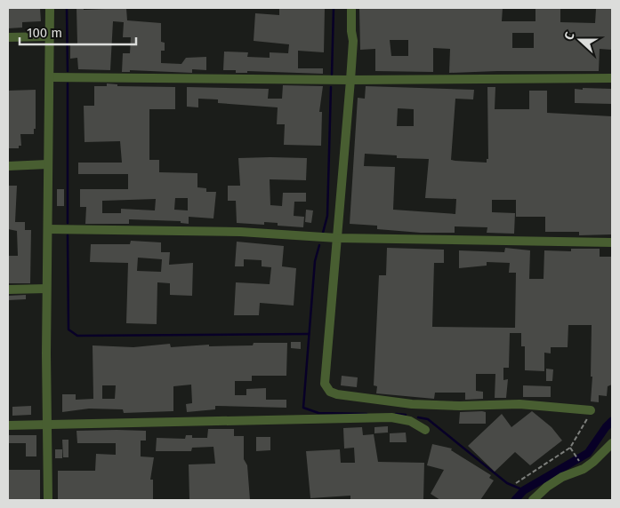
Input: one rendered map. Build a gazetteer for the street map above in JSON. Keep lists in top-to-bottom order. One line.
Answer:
{"scale_bar":"100 m","north":"left"}
